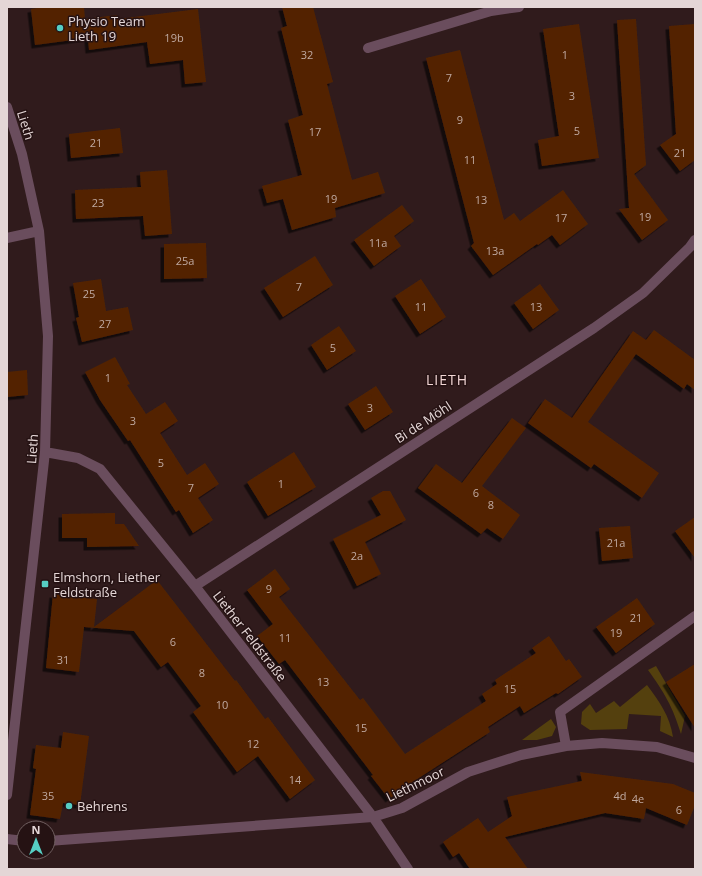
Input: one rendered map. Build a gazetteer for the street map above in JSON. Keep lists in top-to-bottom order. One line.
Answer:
{"streets":{"street":["Lieth","Bi de Möhl","Liether Feldstraße","Liethmoor"]},"crossings":[["Lieth","Liether Feldstraße"],["Bi de Möhl","Liether Feldstraße"],["Liether Feldstraße","Liethmoor"]],"districts":["LIETH"],"places":{"other":["Physio Team Lieth 19","Behrens"],"transit":["Elmshorn, Liether Feldstraße"]},"house_numbers":["19b","32","1","7","3","9","5","17","21","21","11","19","13","23","19","17","11a","13a","25a","7","25","11","13","27","5","1","3","3","5","1","7","6","8","21a","2a","9","21","19","11","6","31","8","13","15","10","15","12","14","35","4d","4e","6"],"north":"top"}
